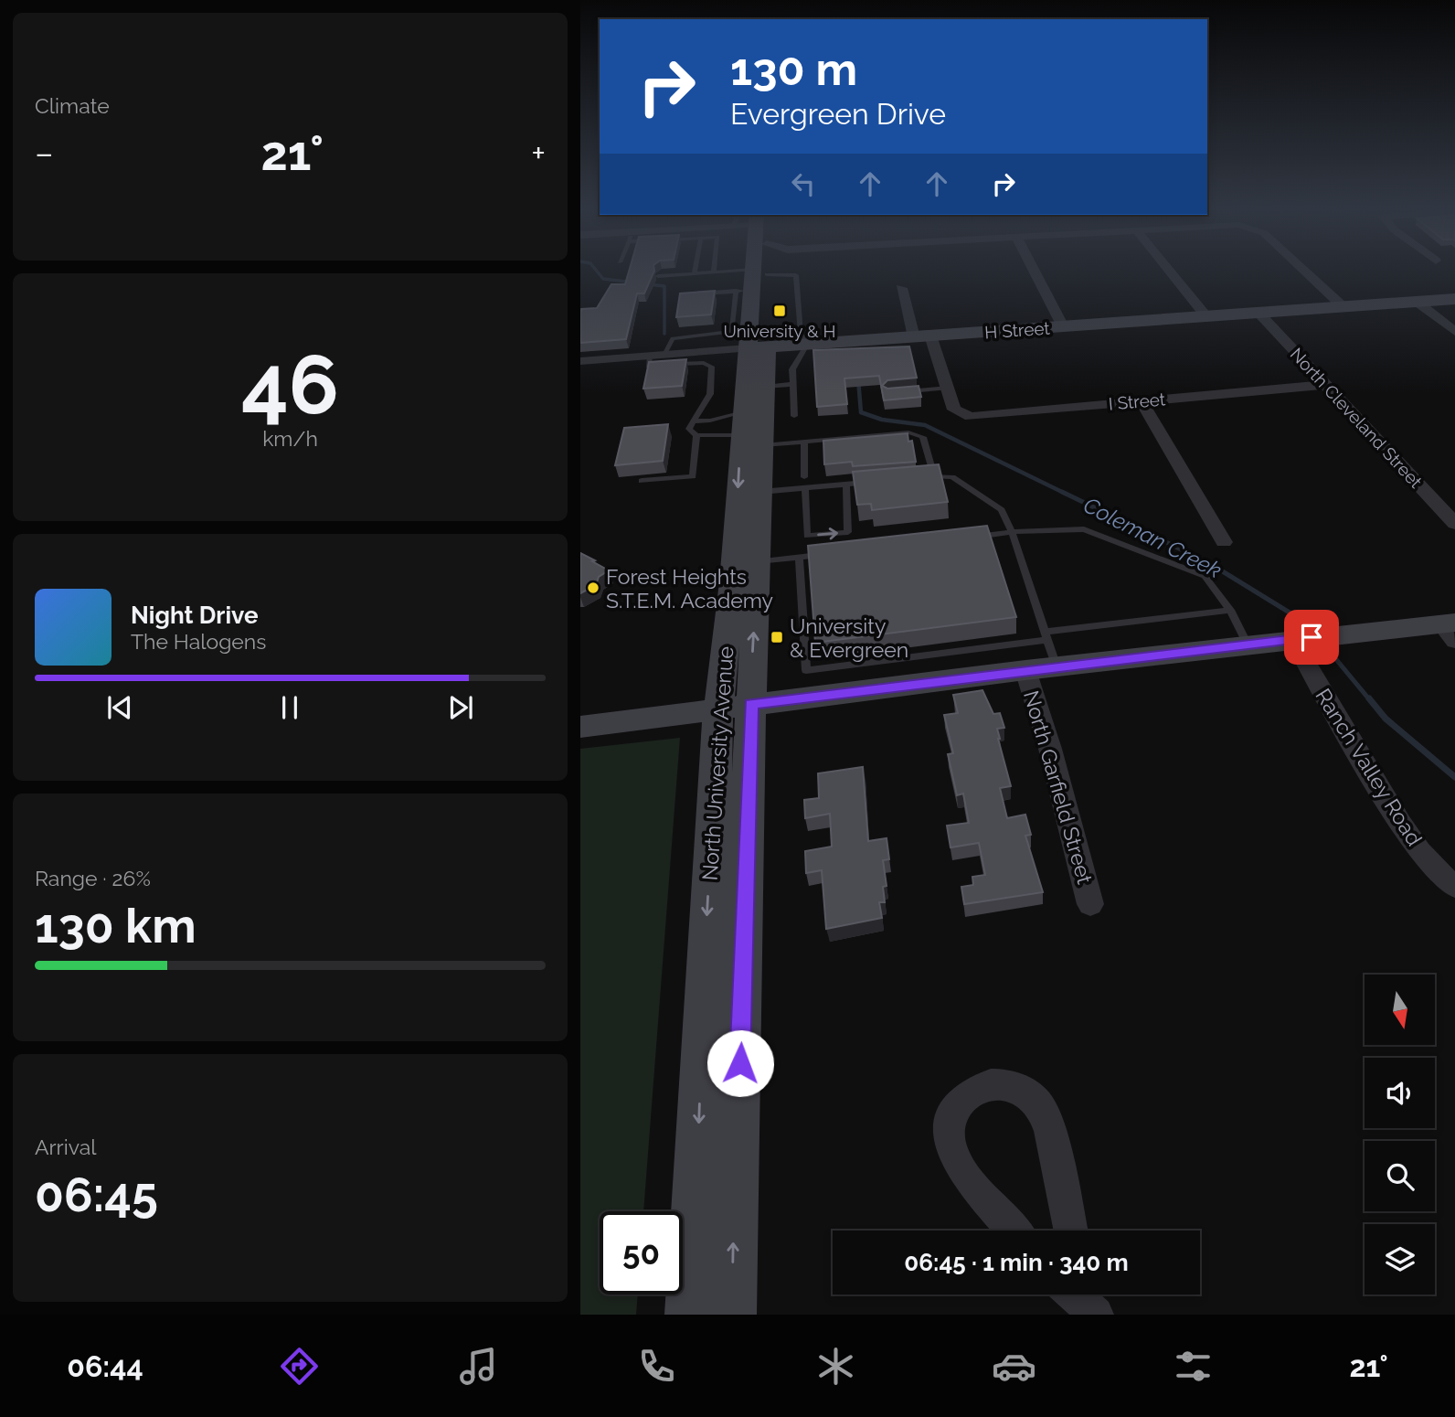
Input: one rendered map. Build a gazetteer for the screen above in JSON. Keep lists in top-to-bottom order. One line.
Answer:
{"streets":{"main road":["H Street","North University Avenue"],"street":["I Street","North Cleveland Street","Ranch Valley Road","North Garfield Street"]},"crossings":[["H Street","North Cleveland Street"],["H Street","North University Avenue"],["I Street","North Cleveland Street"]],"water":["Coleman Creek"],"places":{"transit":["University & H","University & Evergreen"],"other":["Forest Heights S.T.E.M. Academy"]},"north":"bottom","page":{"tile":["Climate",["46","km/h"],["Range · 26%","130 km"],["Arrival","06:45"]],"turn":["130 m","Evergreen Drive"],"heat":["−","21°","+"],"song":["Night Drive","The Halogens"],"limit":"50","trip":"06:45 · 1 min · 340 m","tabs":["06:44","21°"]}}
